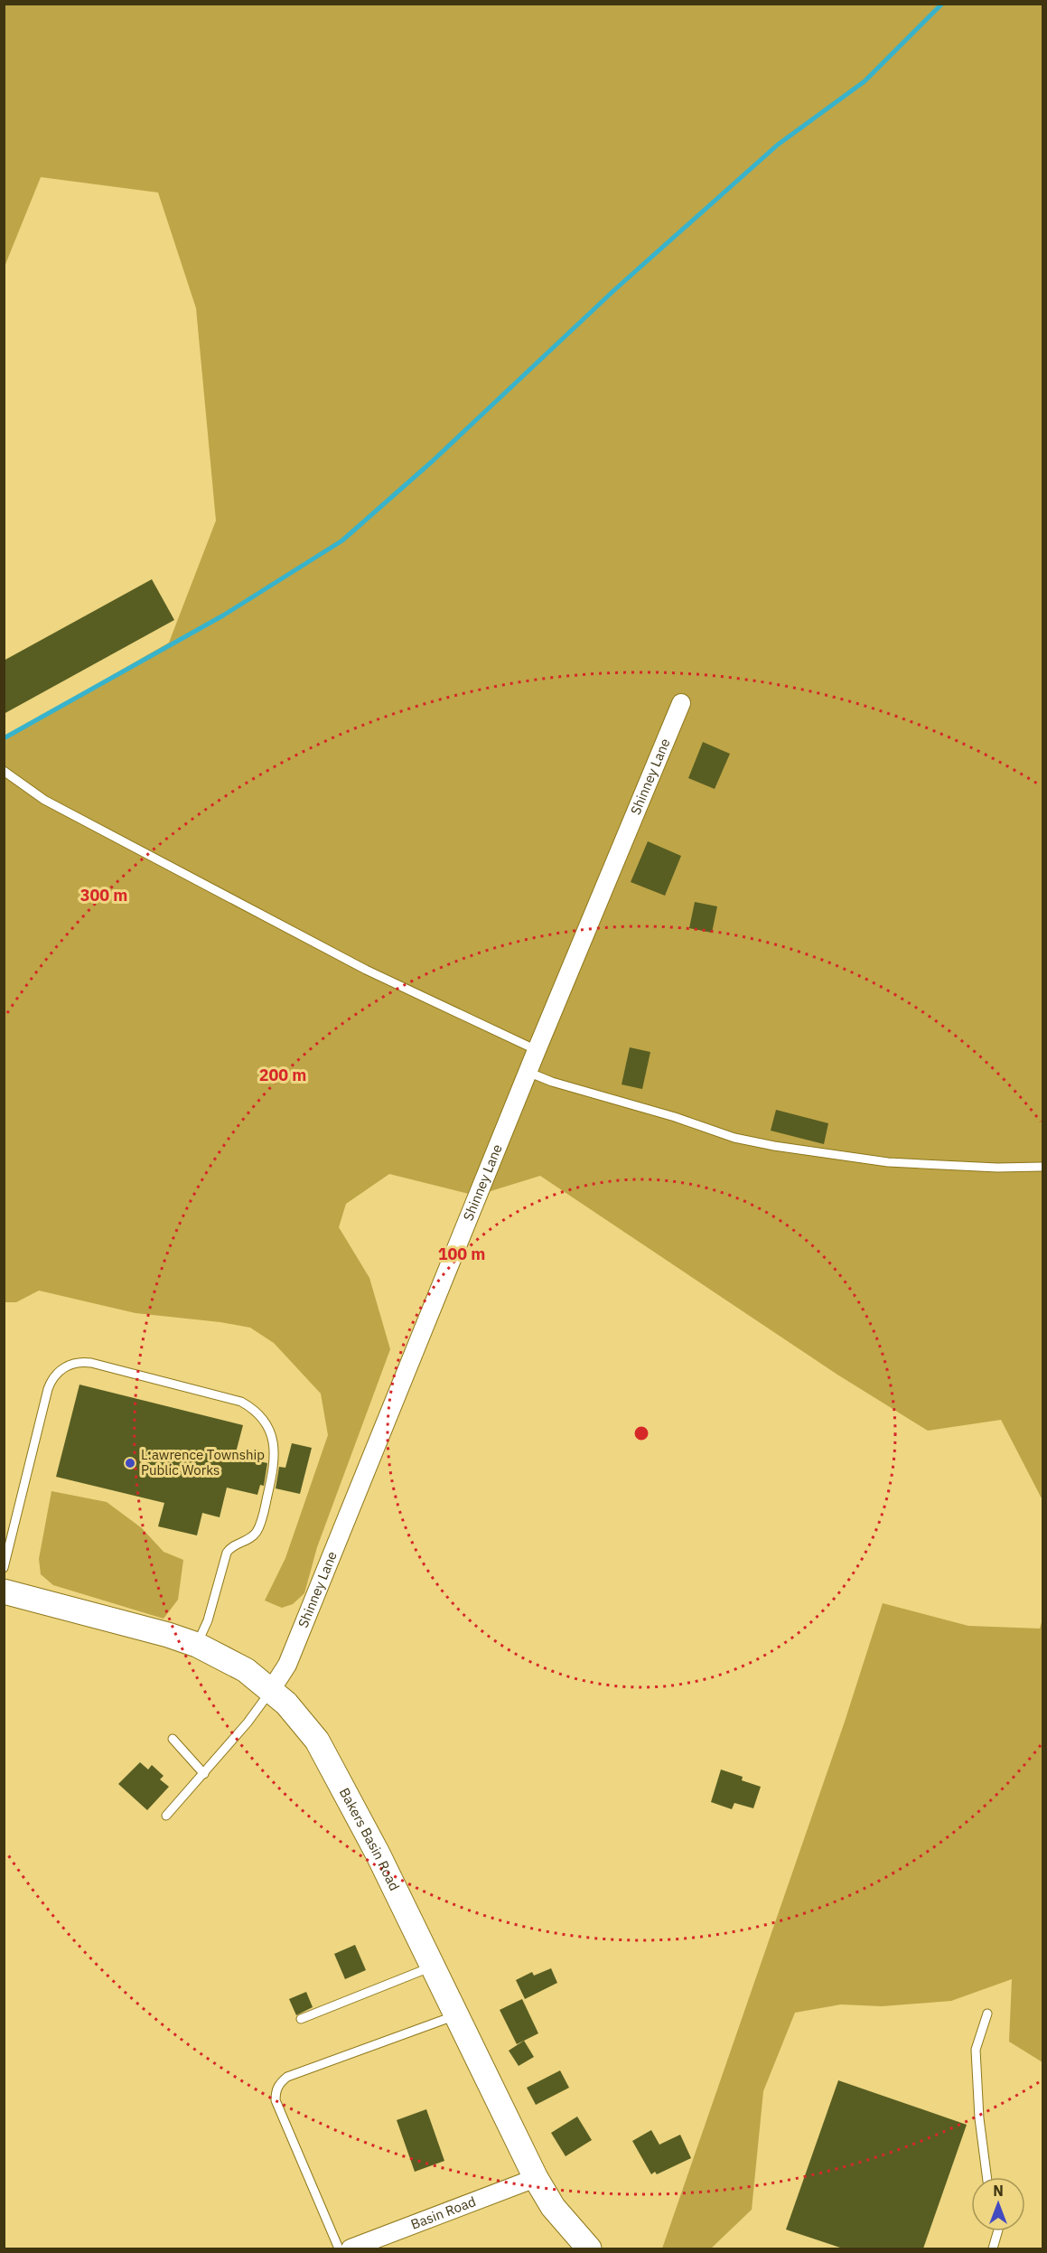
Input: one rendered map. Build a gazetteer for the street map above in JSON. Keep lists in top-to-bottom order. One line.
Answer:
{"streets":{"main road":["Bakers Basin Road"],"street":["Shinney Lane","Basin Road"]},"crossings":[["Shinney Lane","Bakers Basin Road"],["Bakers Basin Road","Basin Road"]],"places":["L:awrence Township Public Works"],"north":"top","rings":["300 m","200 m","100 m"]}
